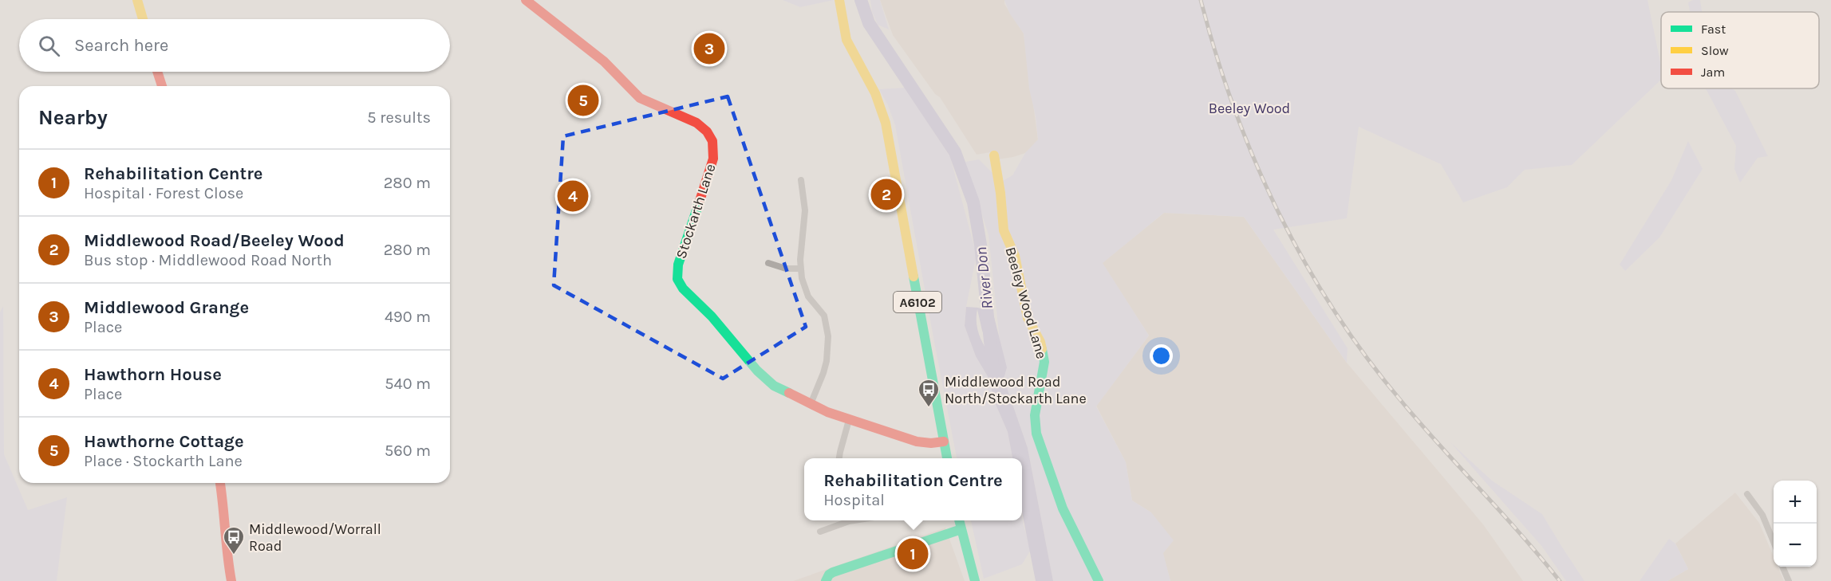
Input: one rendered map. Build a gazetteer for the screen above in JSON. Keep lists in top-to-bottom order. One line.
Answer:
{"streets":{"street":["Stockarth Lane","A6102","Beeley Wood Lane"]},"crossings":[["Stockarth Lane","A6102"]],"water":["River Don"],"parks":["Beeley Wood"],"places":{"bus stop":["Middlewood Road North/Stockarth Lane","Middlewood/Worrall Road"]},"legend":["Fast","Slow","Jam"],"page":{"search":"Search here","pins":["3","5","2","4","1"],"heading":["Nearby","5 results"],"list":[{"mark":"1","name":"Rehabilitation Centre","note":"Hospital · Forest Close","value":"280 m"},{"mark":"2","name":"Middlewood Road/Beeley Wood","note":"Bus stop · Middlewood Road North","value":"280 m"},{"mark":"3","name":"Middlewood Grange","note":"Place","value":"490 m"},{"mark":"4","name":"Hawthorn House","note":"Place","value":"540 m"},{"mark":"5","name":"Hawthorne Cottage","note":"Place · Stockarth Lane","value":"560 m"}],"popup":["Rehabilitation Centre","Hospital"],"map_buttons":["+","−"]}}
